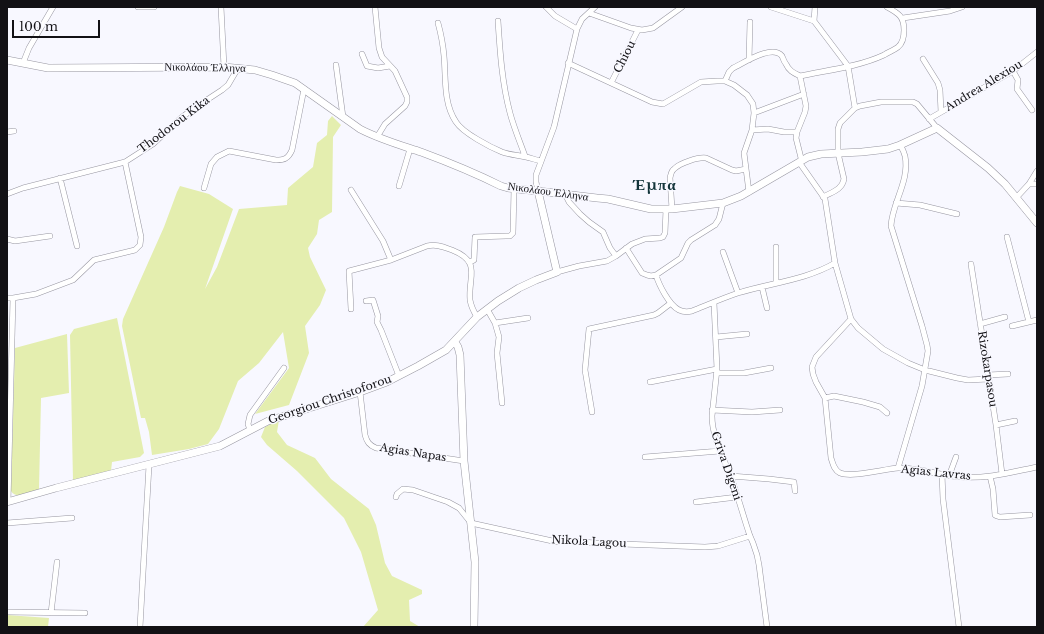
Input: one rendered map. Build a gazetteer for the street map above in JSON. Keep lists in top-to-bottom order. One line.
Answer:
{"streets":{"street":["Chiou","Νικολάου Έλληνα","Andrea Alexiou","Thodorou Kika","Rizokarpasou","Georgiou Christoforou","Agias Napas","Griva Digeni","Agias Lavras","Nikola Lagou"]},"crossings":[["Νικολάου Έλληνα","Thodorou Kika"],["Νικολάου Έλληνα","Georgiou Christoforou"],["Rizokarpasou","Agias Lavras"],["Georgiou Christoforou","Agias Napas"],["Griva Digeni","Nikola Lagou"]],"districts":["Έμπα"],"scale_bar":"100 m"}
